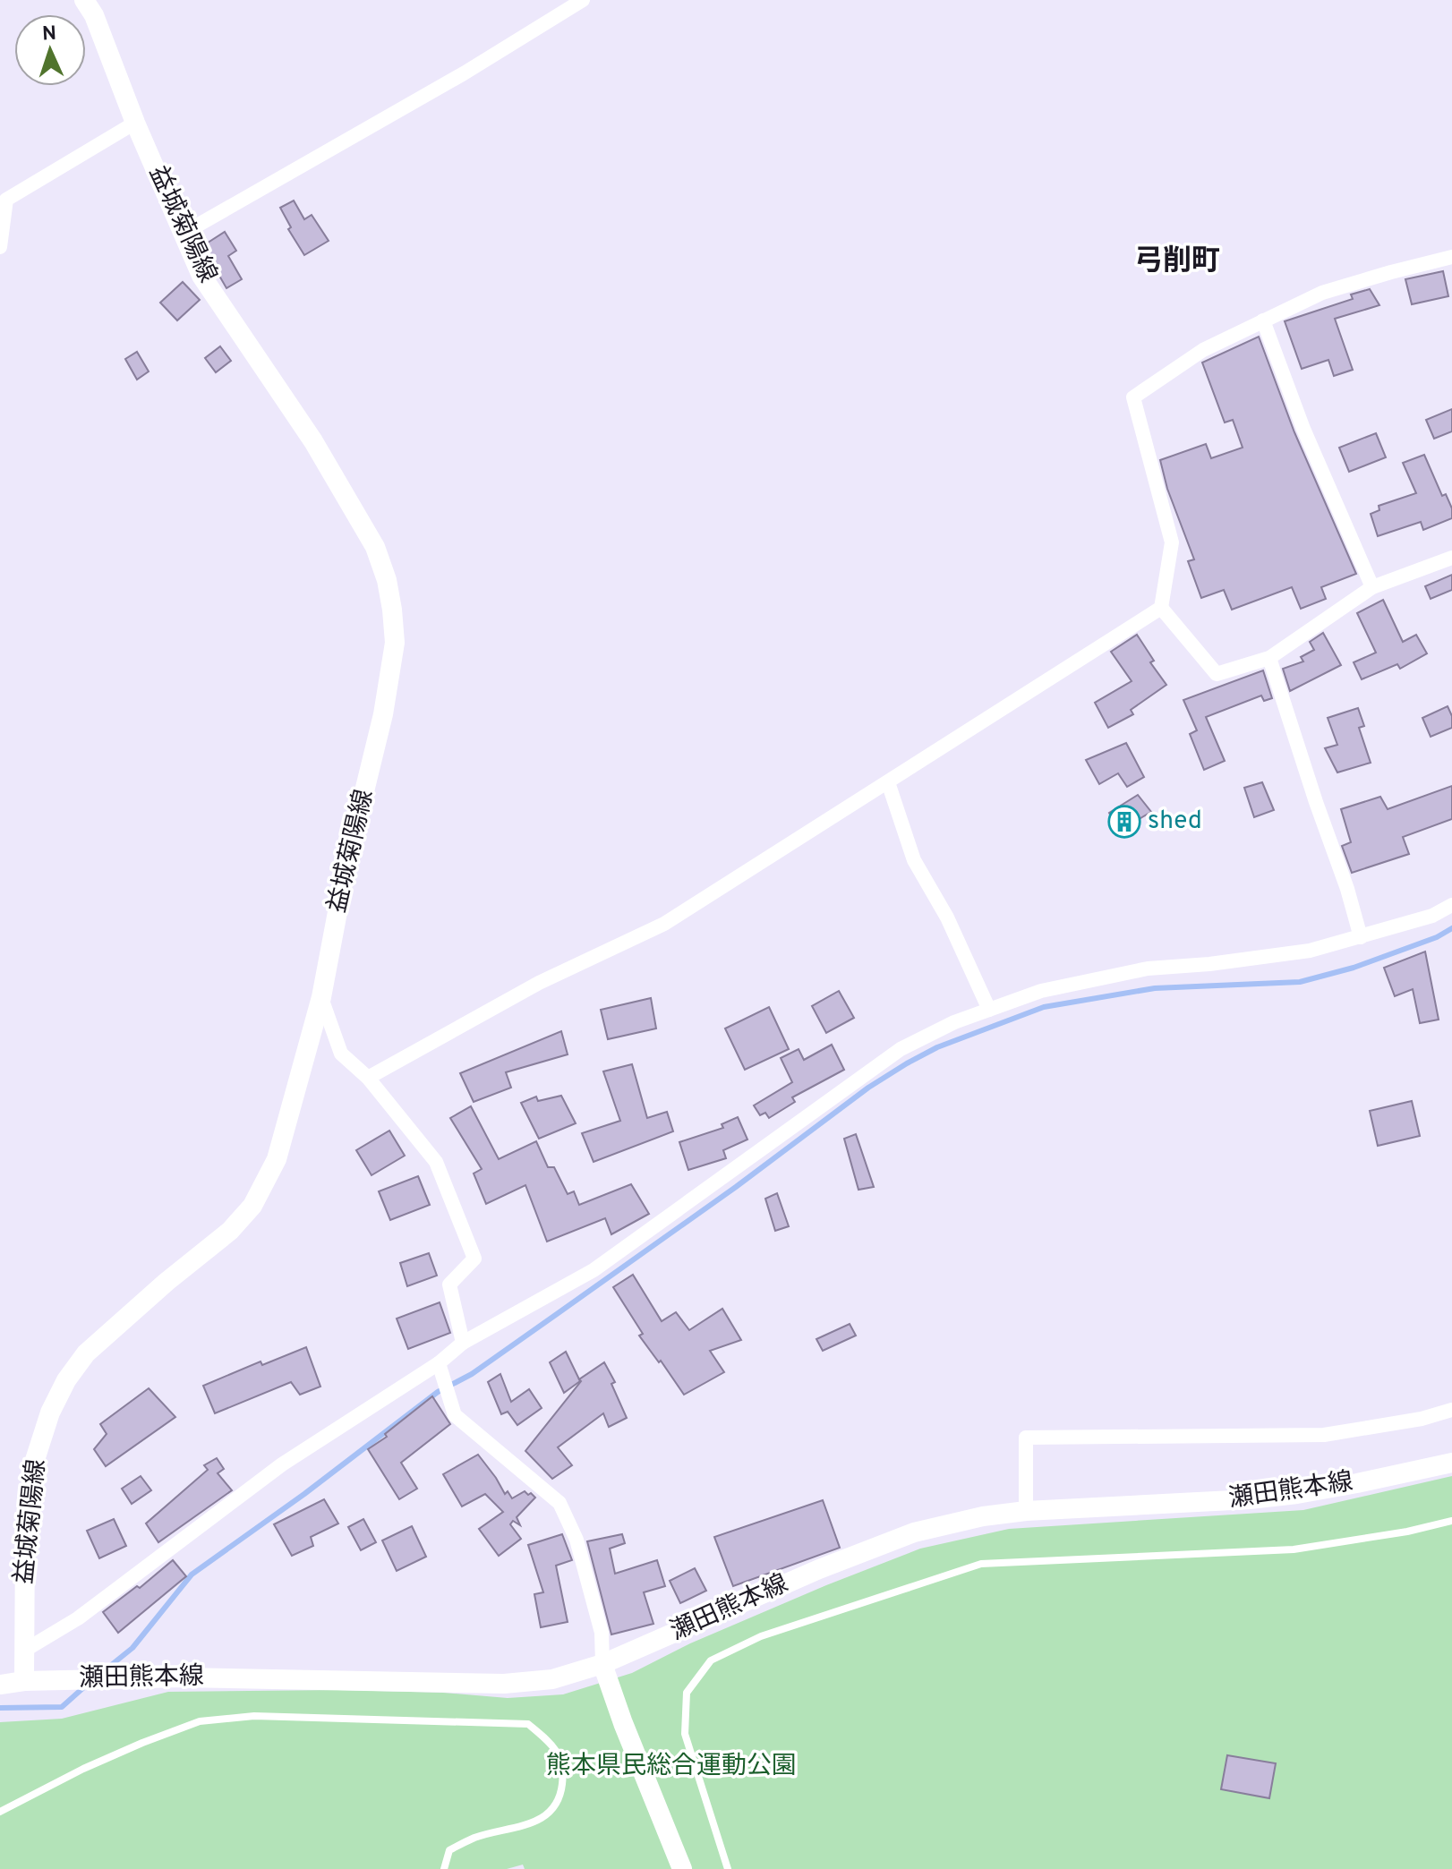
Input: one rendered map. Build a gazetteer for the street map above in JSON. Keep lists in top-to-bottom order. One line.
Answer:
{"streets":{"main road":["益城菊陽線","瀬田熊本線"]},"crossings":[["益城菊陽線","瀬田熊本線"]],"districts":["弓削町"],"parks":["熊本県民総合運動公園"],"places":{"building":["shed"]},"north":"top"}
